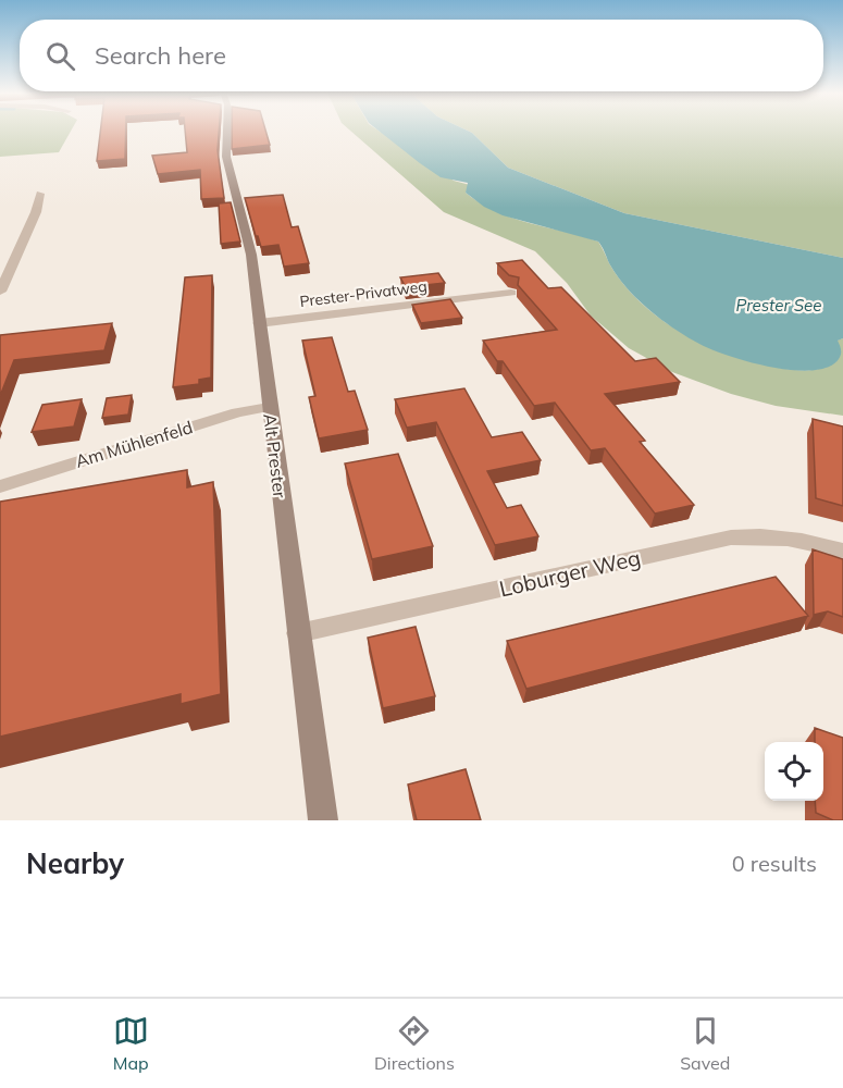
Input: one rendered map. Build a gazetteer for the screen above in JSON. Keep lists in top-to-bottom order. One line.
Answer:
{"streets":{"main road":["Alt Prester"],"street":["Prester-Privatweg","Am Mühlenfeld","Loburger Weg"]},"crossings":[["Prester-Privatweg","Alt Prester"],["Am Mühlenfeld","Alt Prester"],["Alt Prester","Loburger Weg"]],"water":["Prester See"],"page":{"search":"Search here","heading":["Nearby","0 results"],"nav":["Map","Directions","Saved"]}}
